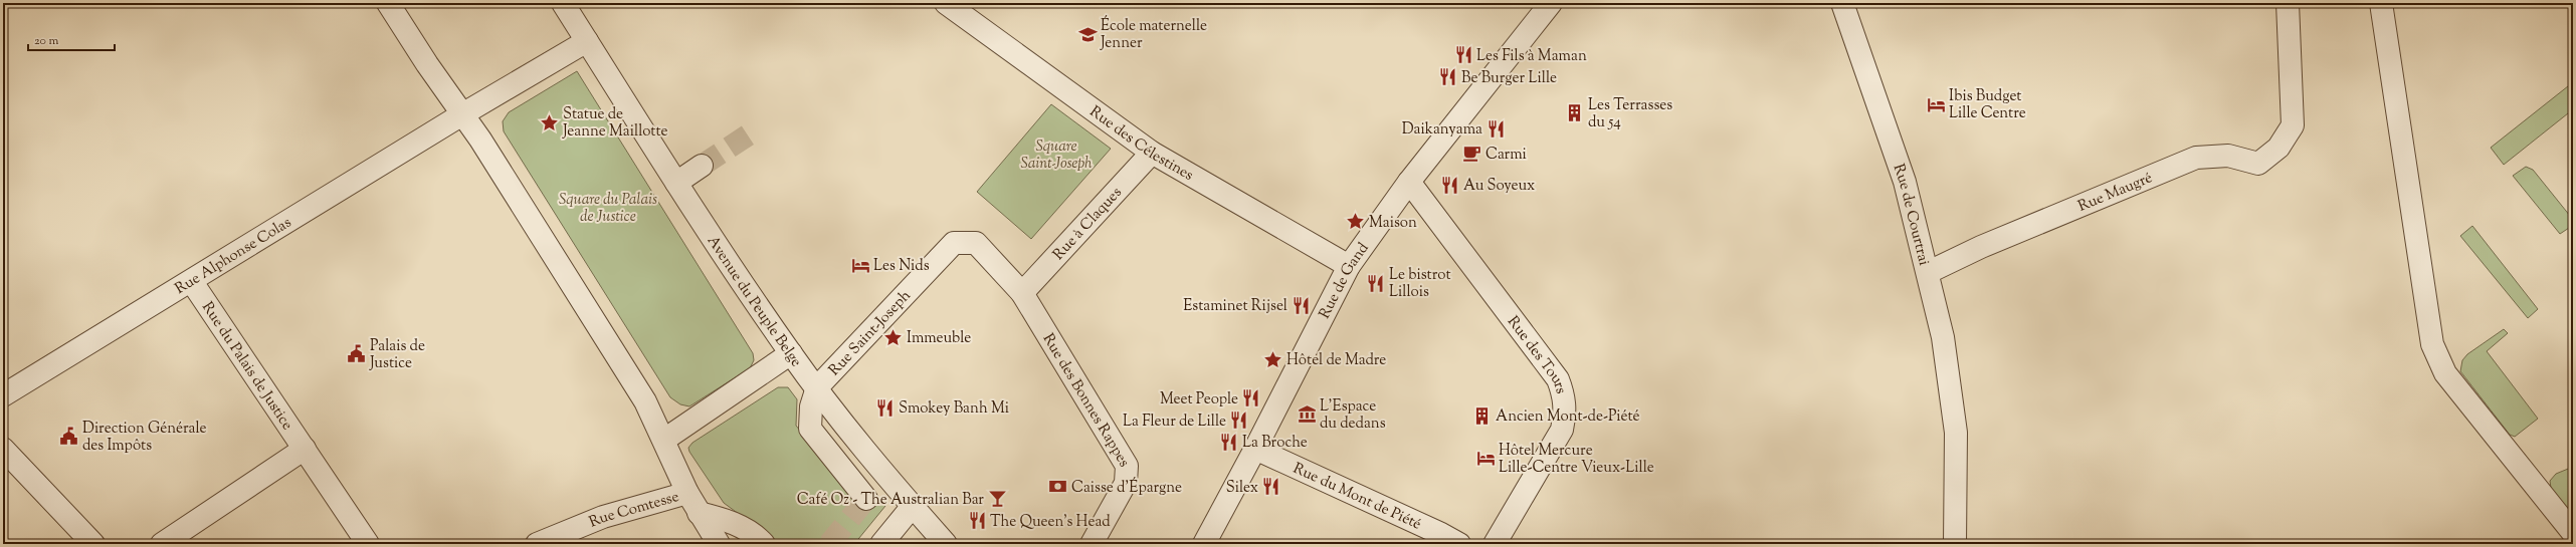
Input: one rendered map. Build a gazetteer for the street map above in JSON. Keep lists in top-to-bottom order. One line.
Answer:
{"streets":{"street":["Rue des Célestines","Rue Maugré","Rue de Courtrai","Rue à Claques","Rue Alphonse Colas","Rue de Gand","Avenue du Peuple Belge","Rue Saint-Joseph","Rue des Tours","Rue du Palais de Justice","Rue des Bonnes Rappes","Rue du Mont de Piété","Rue Comtesse"]},"crossings":[["Rue des Célestines","Rue à Claques"],["Rue des Célestines","Rue de Gand"],["Rue Maugré","Rue de Courtrai"],["Rue à Claques","Rue des Bonnes Rappes"],["Rue Alphonse Colas","Rue du Palais de Justice"],["Rue de Gand","Rue des Tours"],["Rue de Gand","Rue du Mont de Piété"],["Avenue du Peuple Belge","Rue Saint-Joseph"],["Rue Saint-Joseph","Rue des Bonnes Rappes"]],"parks":["Square Saint-Joseph","Square du Palais de Justice"],"places":{"school or university":["École maternelle Jenner"],"restaurant":["Les Fils à Maman","Be Burger Lille","Daikanyama","Au Soyeux","Le bistrot Lillois","Estaminet Rijsel","Meet People","Smokey Banh Mi","La Fleur de Lille","La Broche","Silex","The Queen's Head"],"hotel":["Ibis Budget Lille Centre","Les Nids","Hôtel Mercure Lille-Centre Vieux-Lille"],"building":["Les Terrasses du 54","Ancien Mont-de-Piété"],"place":["Statue de Jeanne Maillotte","Maison","Immeuble","Hôtel de Madre"],"cafe":["Carmi"],"public building":["Palais de Justice","Direction Générale des Impôts"],"museum":["L'Espace du dedans"],"bank":["Caisse d'Épargne"],"bar":["Café Oz - The Australian Bar"]},"scale_bar":"20 m"}
